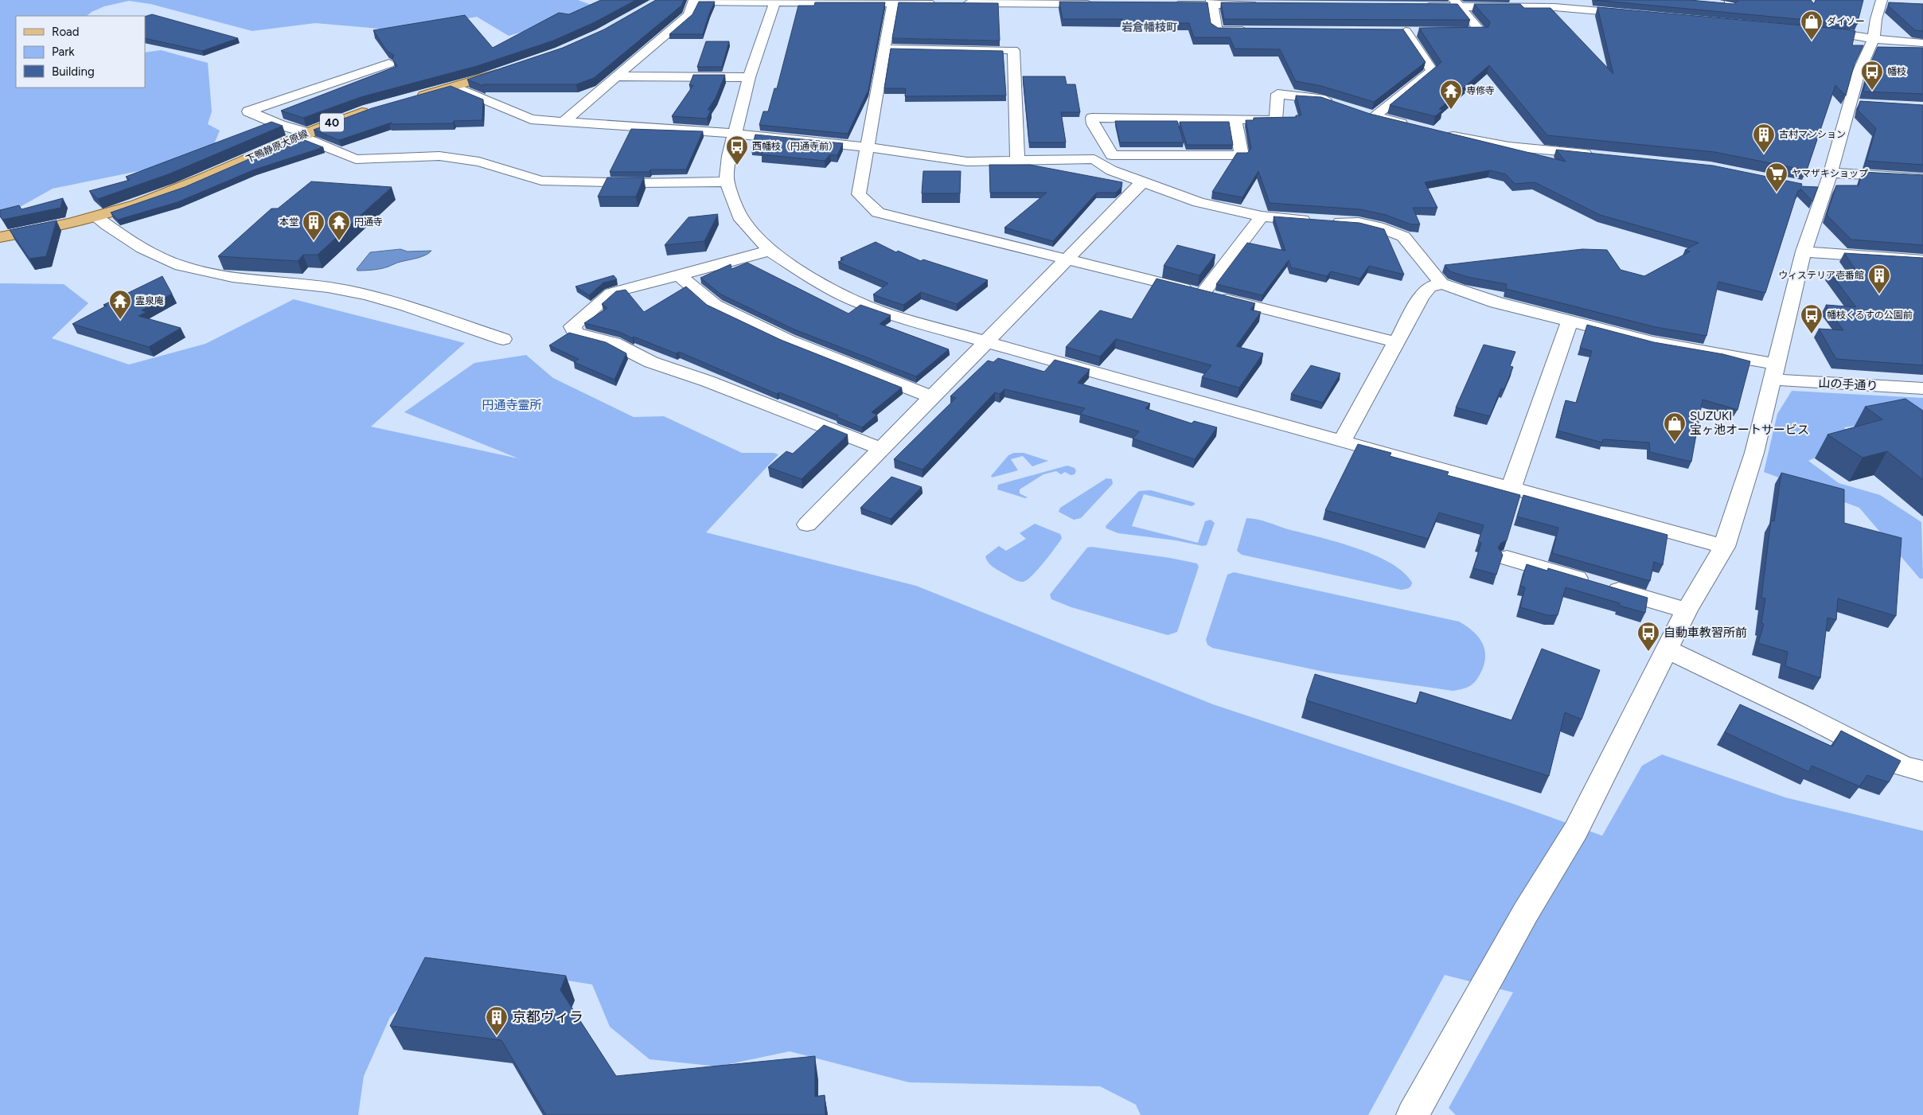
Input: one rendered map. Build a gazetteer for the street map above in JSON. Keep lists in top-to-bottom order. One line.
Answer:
{"streets":{"main road":["40","下鴨静原大原線"],"street":["山の手通り"]},"districts":["岩倉幡枝町"],"parks":["円通寺霊所"],"places":{"shop":["ダイソー","SUZUKI 宝ヶ池オートサービス"],"bus stop":["幡枝","西幡枝（円通寺前）","幡枝くるすの公園前","自動車教習所前"],"temple":["専修寺","円通寺","霊泉庵"],"building":["古村マンション","本堂","ウィステリア壱番館","京都ヴィラ"],"supermarket":["ヤマザキショップ"]},"legend":["Road","Park","Building"]}
